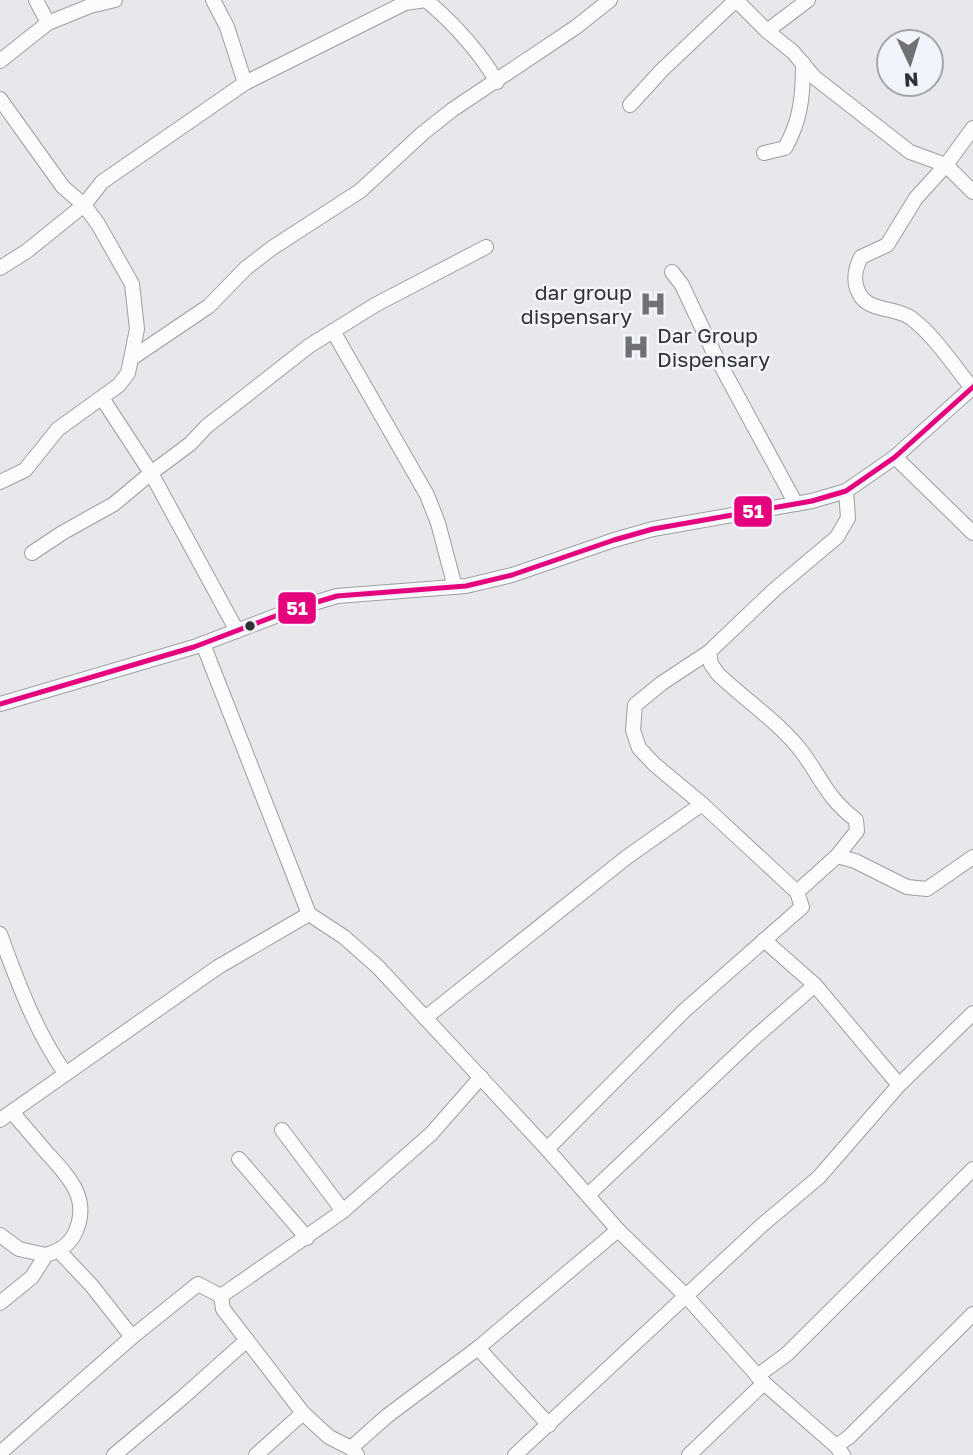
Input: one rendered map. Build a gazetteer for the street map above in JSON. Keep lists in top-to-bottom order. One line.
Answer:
{"places":{"hospital":["dar group dispensary","Dar Group Dispensary"]},"lines":["transit line 51"],"north":"bottom"}
